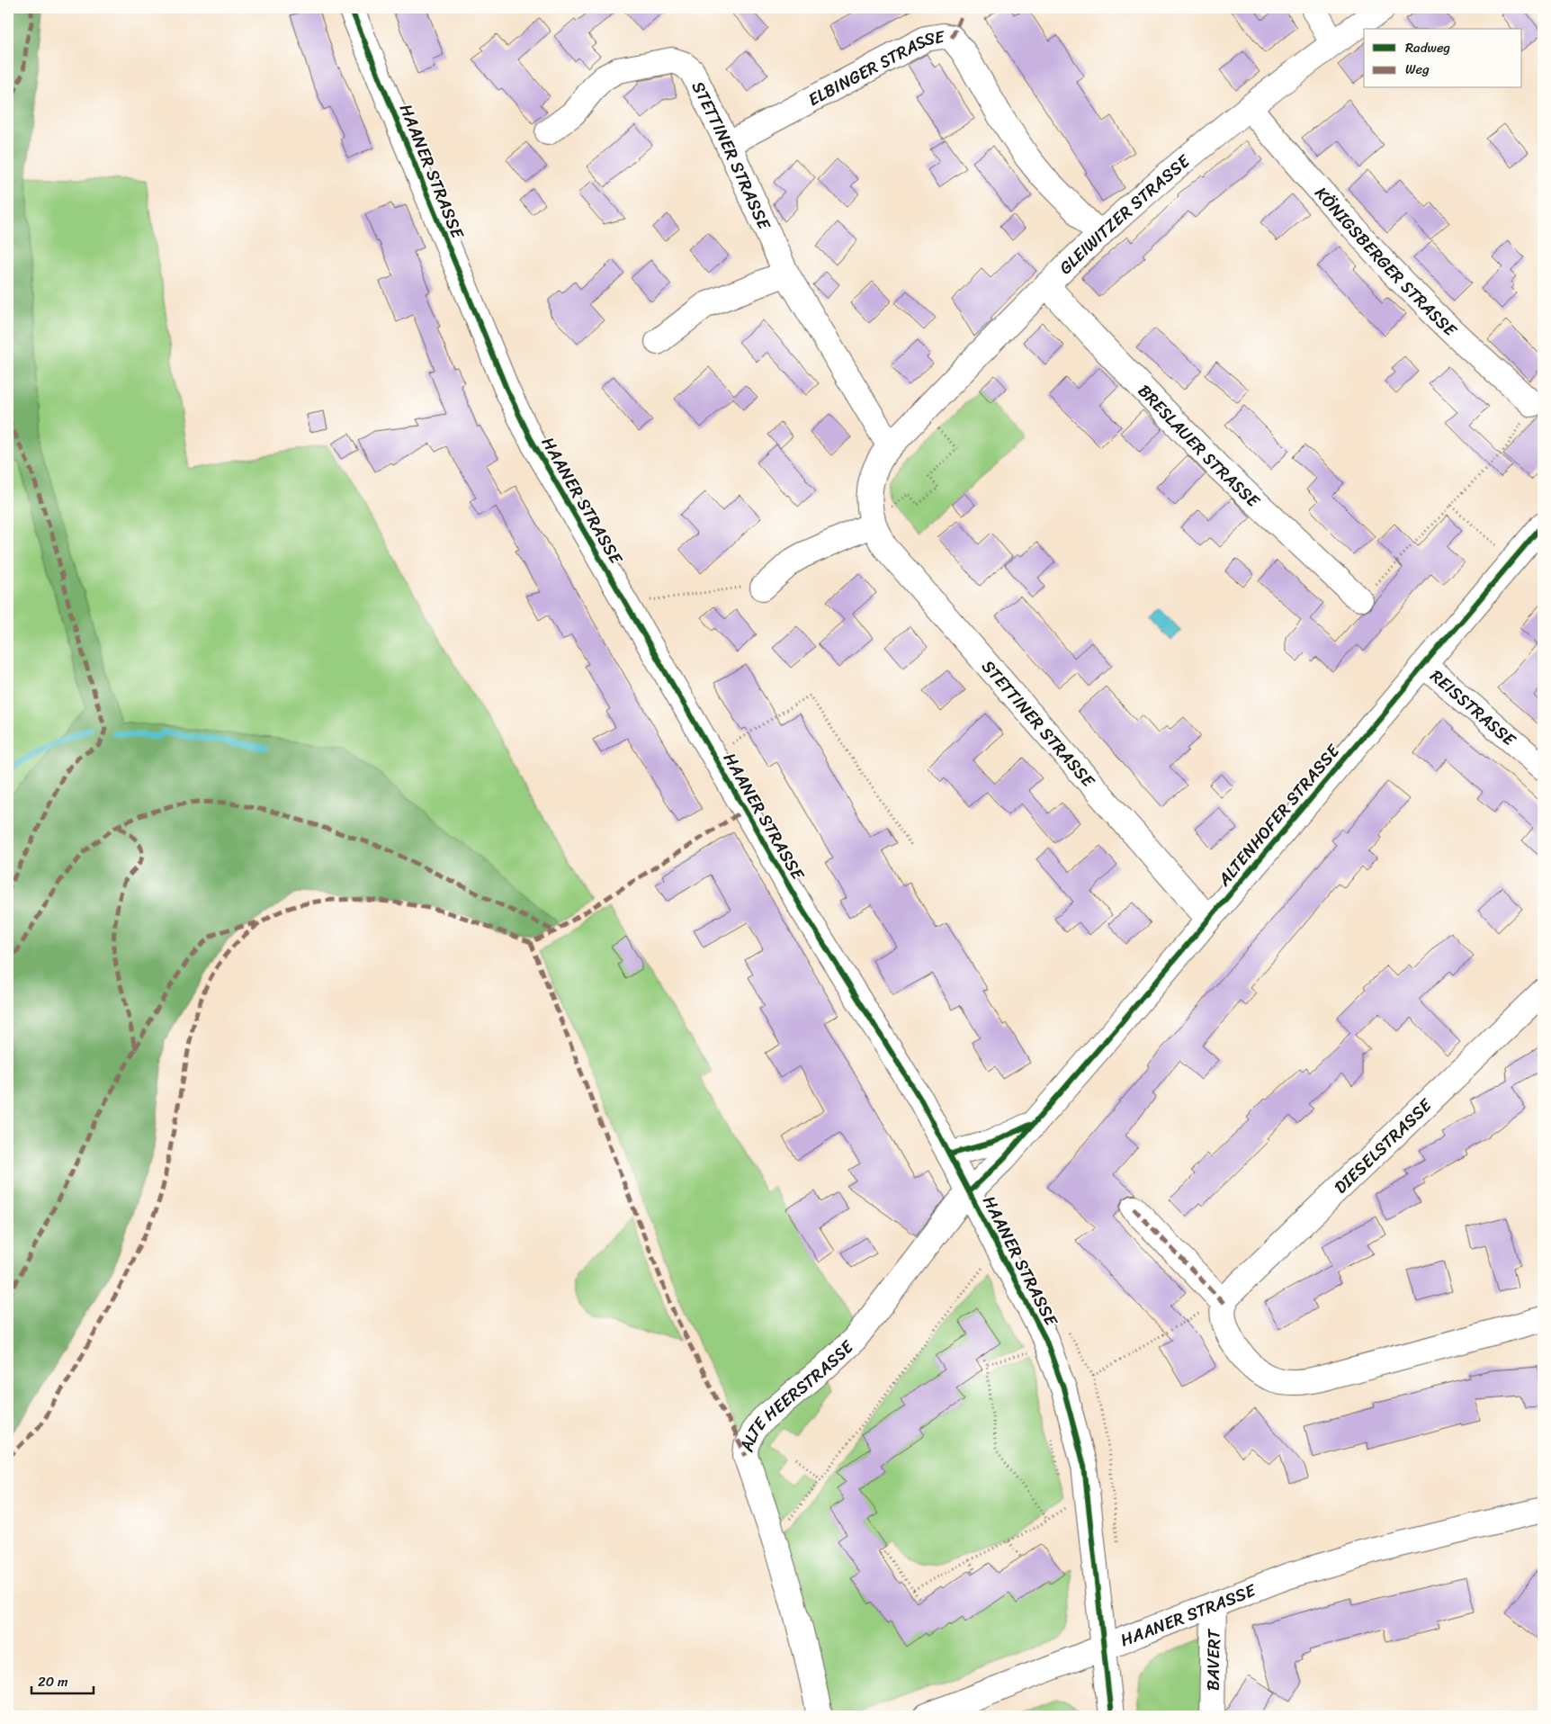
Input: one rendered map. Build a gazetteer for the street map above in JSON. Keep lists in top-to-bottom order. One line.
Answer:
{"streets":{"street":["ELBINGER STRASSE","STETTINER STRASSE","HAANER STRASSE","GLEIWITZER STRASSE","KÖNIGSBERGER STRASSE","BRESLAUER STRASSE","REISSTRASSE","ALTENHOFER STRASSE","DIESELSTRASSE","ALTE HEERSTRASSE","BAVERT"]},"crossings":[["ELBINGER STRASSE","STETTINER STRASSE"],["ELBINGER STRASSE","GLEIWITZER STRASSE"],["STETTINER STRASSE","GLEIWITZER STRASSE"],["STETTINER STRASSE","ALTENHOFER STRASSE"],["HAANER STRASSE","ALTENHOFER STRASSE"],["HAANER STRASSE","ALTE HEERSTRASSE"],["HAANER STRASSE","BAVERT"],["GLEIWITZER STRASSE","KÖNIGSBERGER STRASSE"],["GLEIWITZER STRASSE","BRESLAUER STRASSE"],["REISSTRASSE","ALTENHOFER STRASSE"],["ALTENHOFER STRASSE","ALTE HEERSTRASSE"]],"legend":["Radweg","Weg"],"scale_bar":"20 m"}
